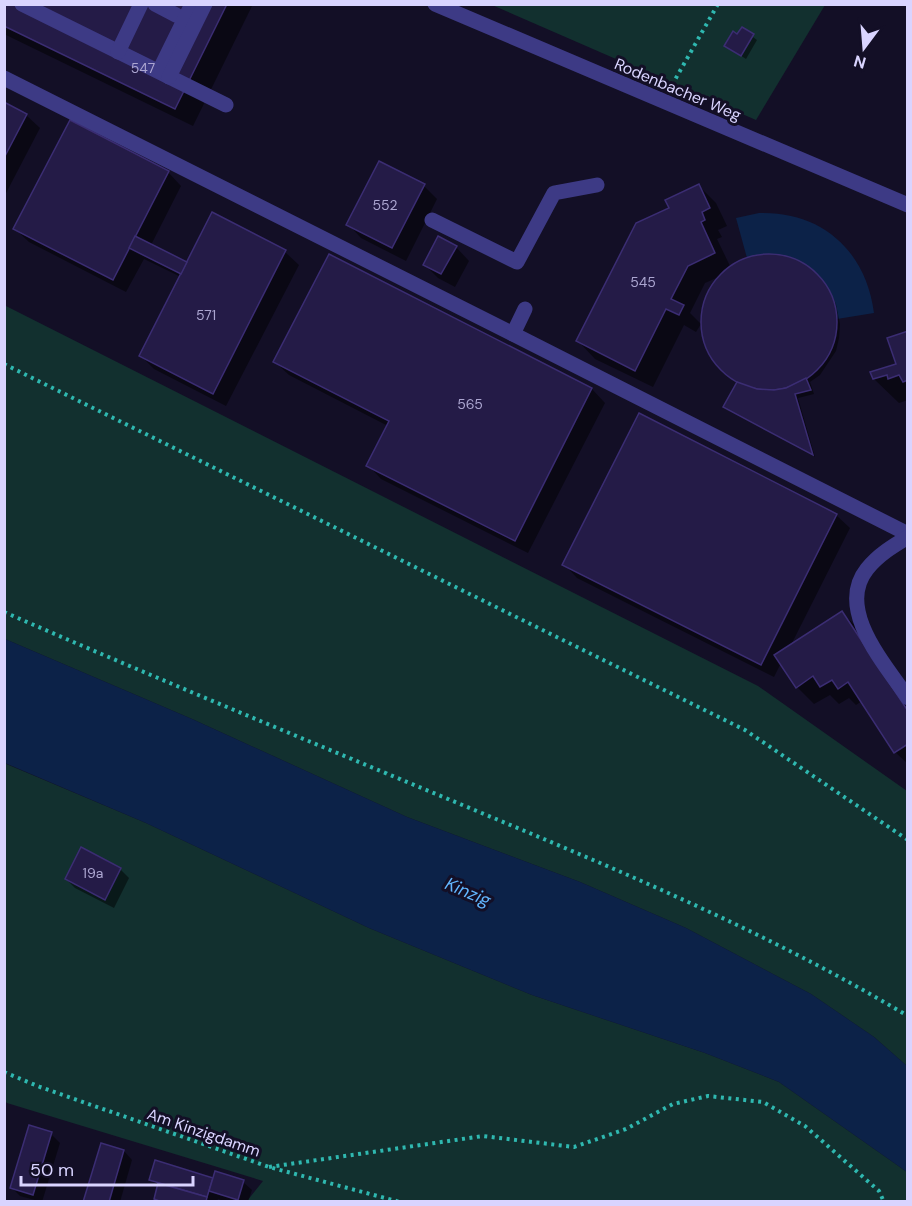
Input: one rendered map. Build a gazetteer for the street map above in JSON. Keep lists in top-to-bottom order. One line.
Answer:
{"streets":{"street":["Rodenbacher Weg"],"path":["Am Kinzigdamm"]},"water":["Kinzig"],"house_numbers":["547","552","545","571","565","19a"],"scale_bar":"50 m","north":"bottom"}
